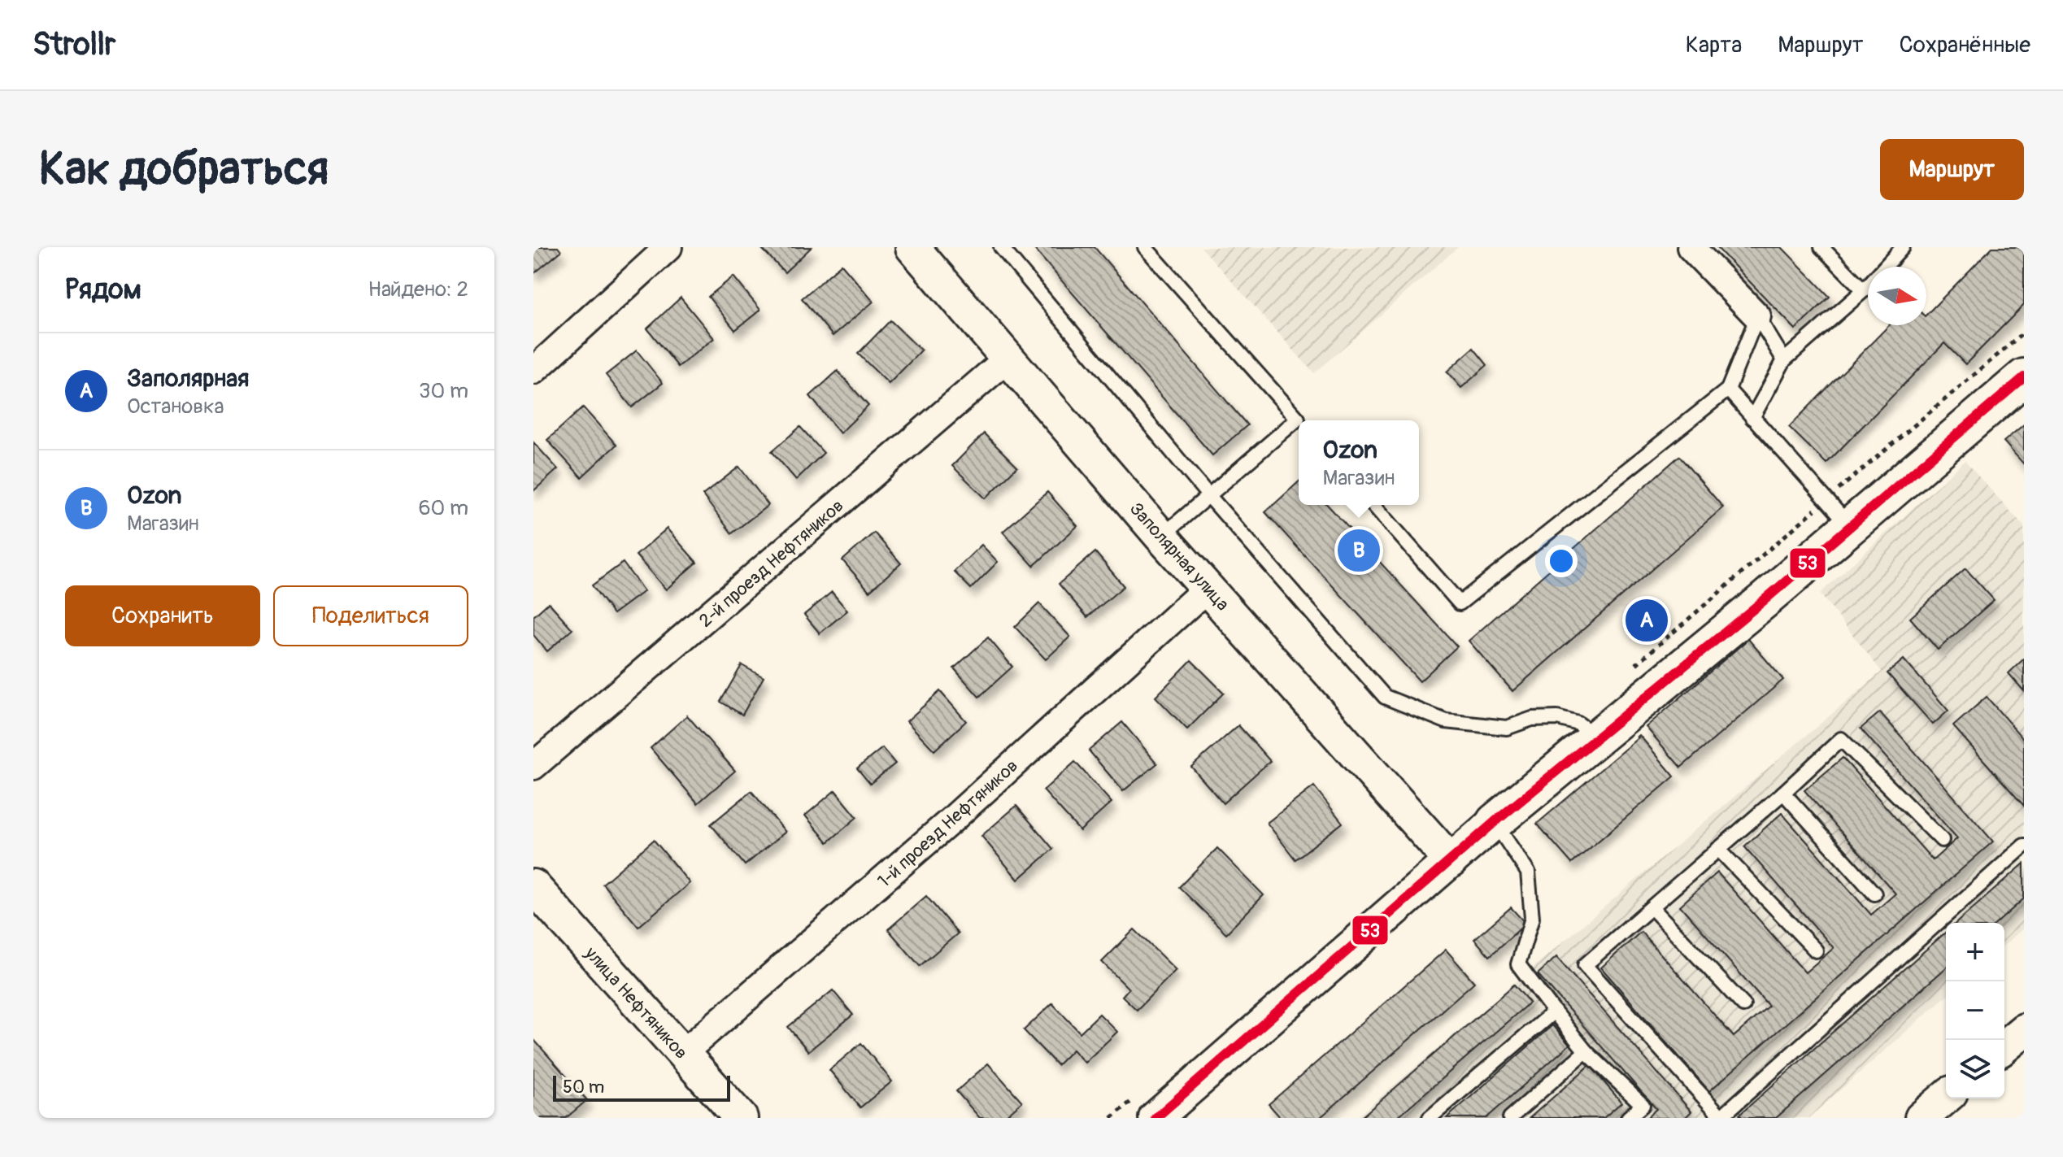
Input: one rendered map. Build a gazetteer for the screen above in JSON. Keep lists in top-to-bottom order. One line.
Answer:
{"streets":{"street":["Заполярная улица","2-й проезд Нефтяников","1-й проезд Нефтяников","улица Нефтяников"]},"crossings":[["Заполярная улица","2-й проезд Нефтяников"],["Заполярная улица","1-й проезд Нефтяников"],["1-й проезд Нефтяников","улица Нефтяников"]],"lines":["transit line 53"],"scale_bar":"50 m","north":"right","page":{"header":"Strollr","nav":["Карта","Маршрут","Сохранённые"],"buttons":["Маршрут",["Сохранить","Поделиться"]],"title":"Как добраться","heading":["Рядом","Найдено: 2"],"list":[{"mark":"A","name":"Заполярная","note":"Остановка","value":"30 m"},{"mark":"B","name":"Ozon","note":"Магазин","value":"60 m"}],"popup":["Ozon","Магазин"],"pins":["B","A"],"map_buttons":["+","−"],"scale":"50 m"}}
